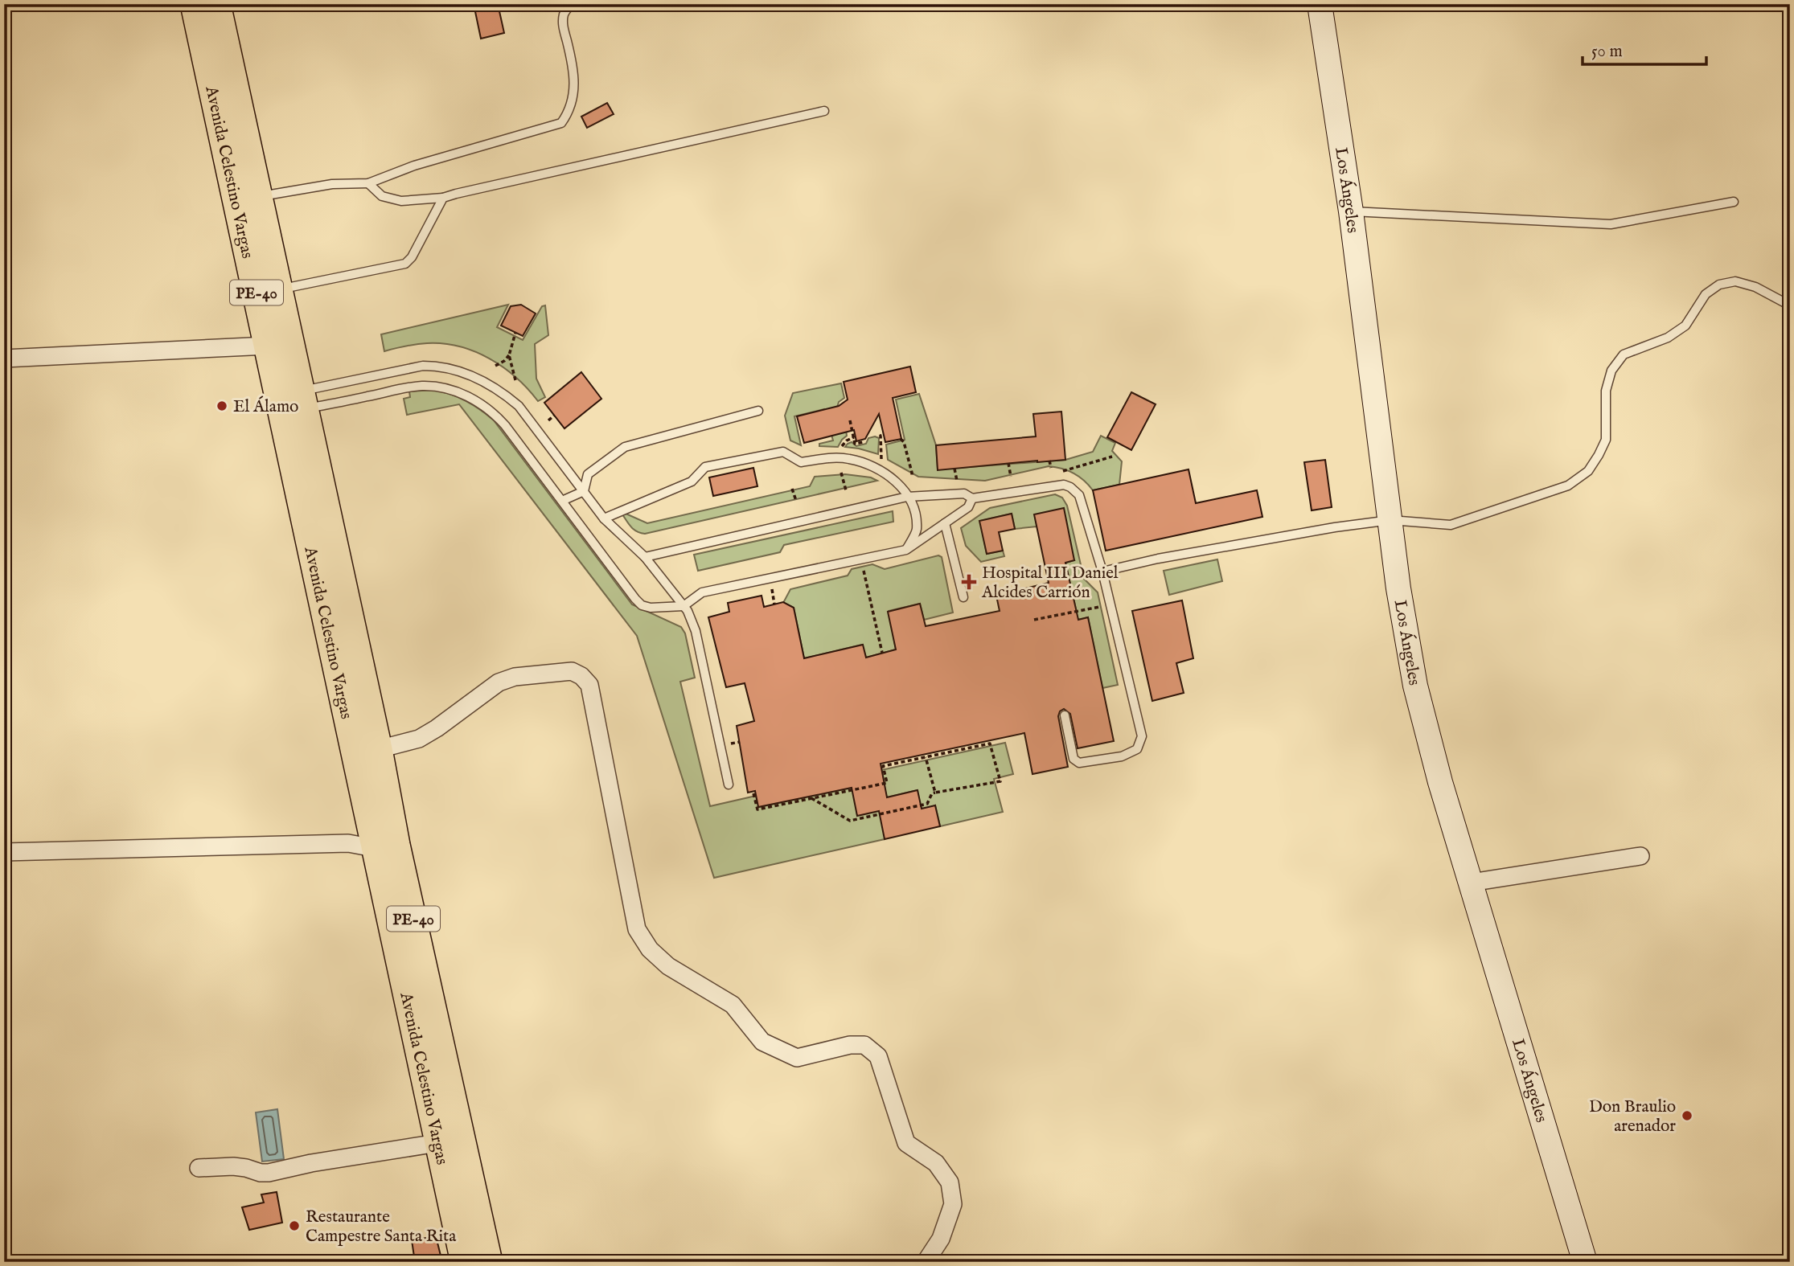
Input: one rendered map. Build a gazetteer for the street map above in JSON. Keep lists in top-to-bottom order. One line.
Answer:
{"streets":{"highway":["Avenida Celestino Vargas","PE-40"],"main road":["Los Ángeles"]},"places":{"other":["El Álamo","Don Braulio arenador","Restaurante Campestre Santa Rita"],"health":["Hospital III Daniel Alcides Carrión"]},"scale_bar":"50 m"}
